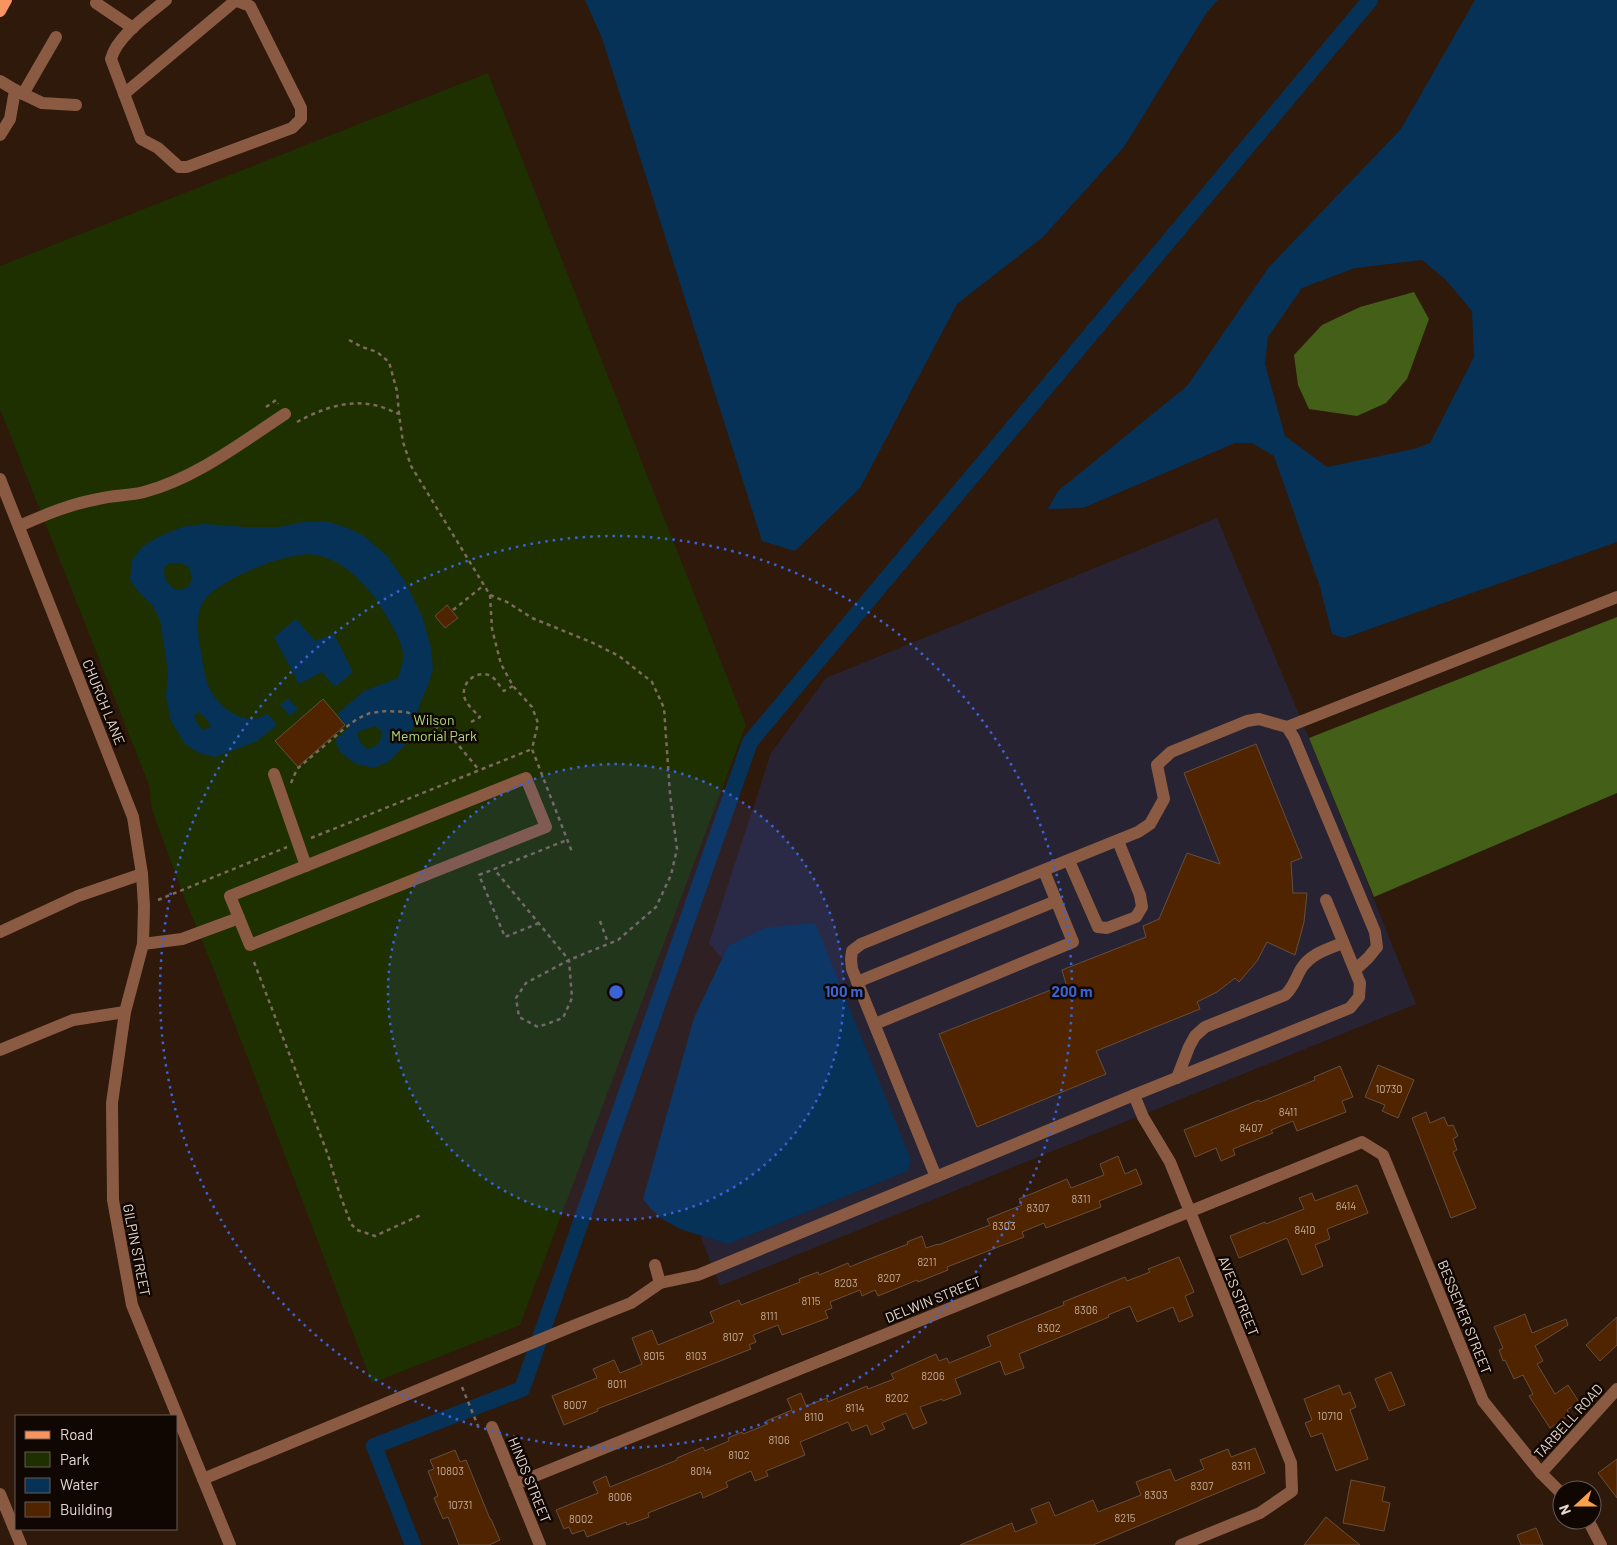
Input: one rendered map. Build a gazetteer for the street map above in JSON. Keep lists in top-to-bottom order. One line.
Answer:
{"streets":{"street":["CHURCH LANE","GILPIN STREET","AVES STREET","DELWIN STREET","BESSEMER STREET","TARBELL ROAD","HINDS STREET"]},"crossings":[["CHURCH LANE","GILPIN STREET"],["AVES STREET","DELWIN STREET"],["DELWIN STREET","BESSEMER STREET"],["DELWIN STREET","HINDS STREET"],["BESSEMER STREET","TARBELL ROAD"]],"parks":["Wilson Memorial Park"],"house_numbers":["10730","8411","8407","8311","8414","8307","8303","8410","8211","8207","8203","8115","8306","8111","8302","8107","8015","8103","8206","8011","8202","8007","8114","10710","8110","8106","8102","8311","10803","8014","8307","8303","8006","10731","8215","8002"],"legend":["Road","Park","Water","Building"],"north":"left","rings":["100 m","200 m"]}
